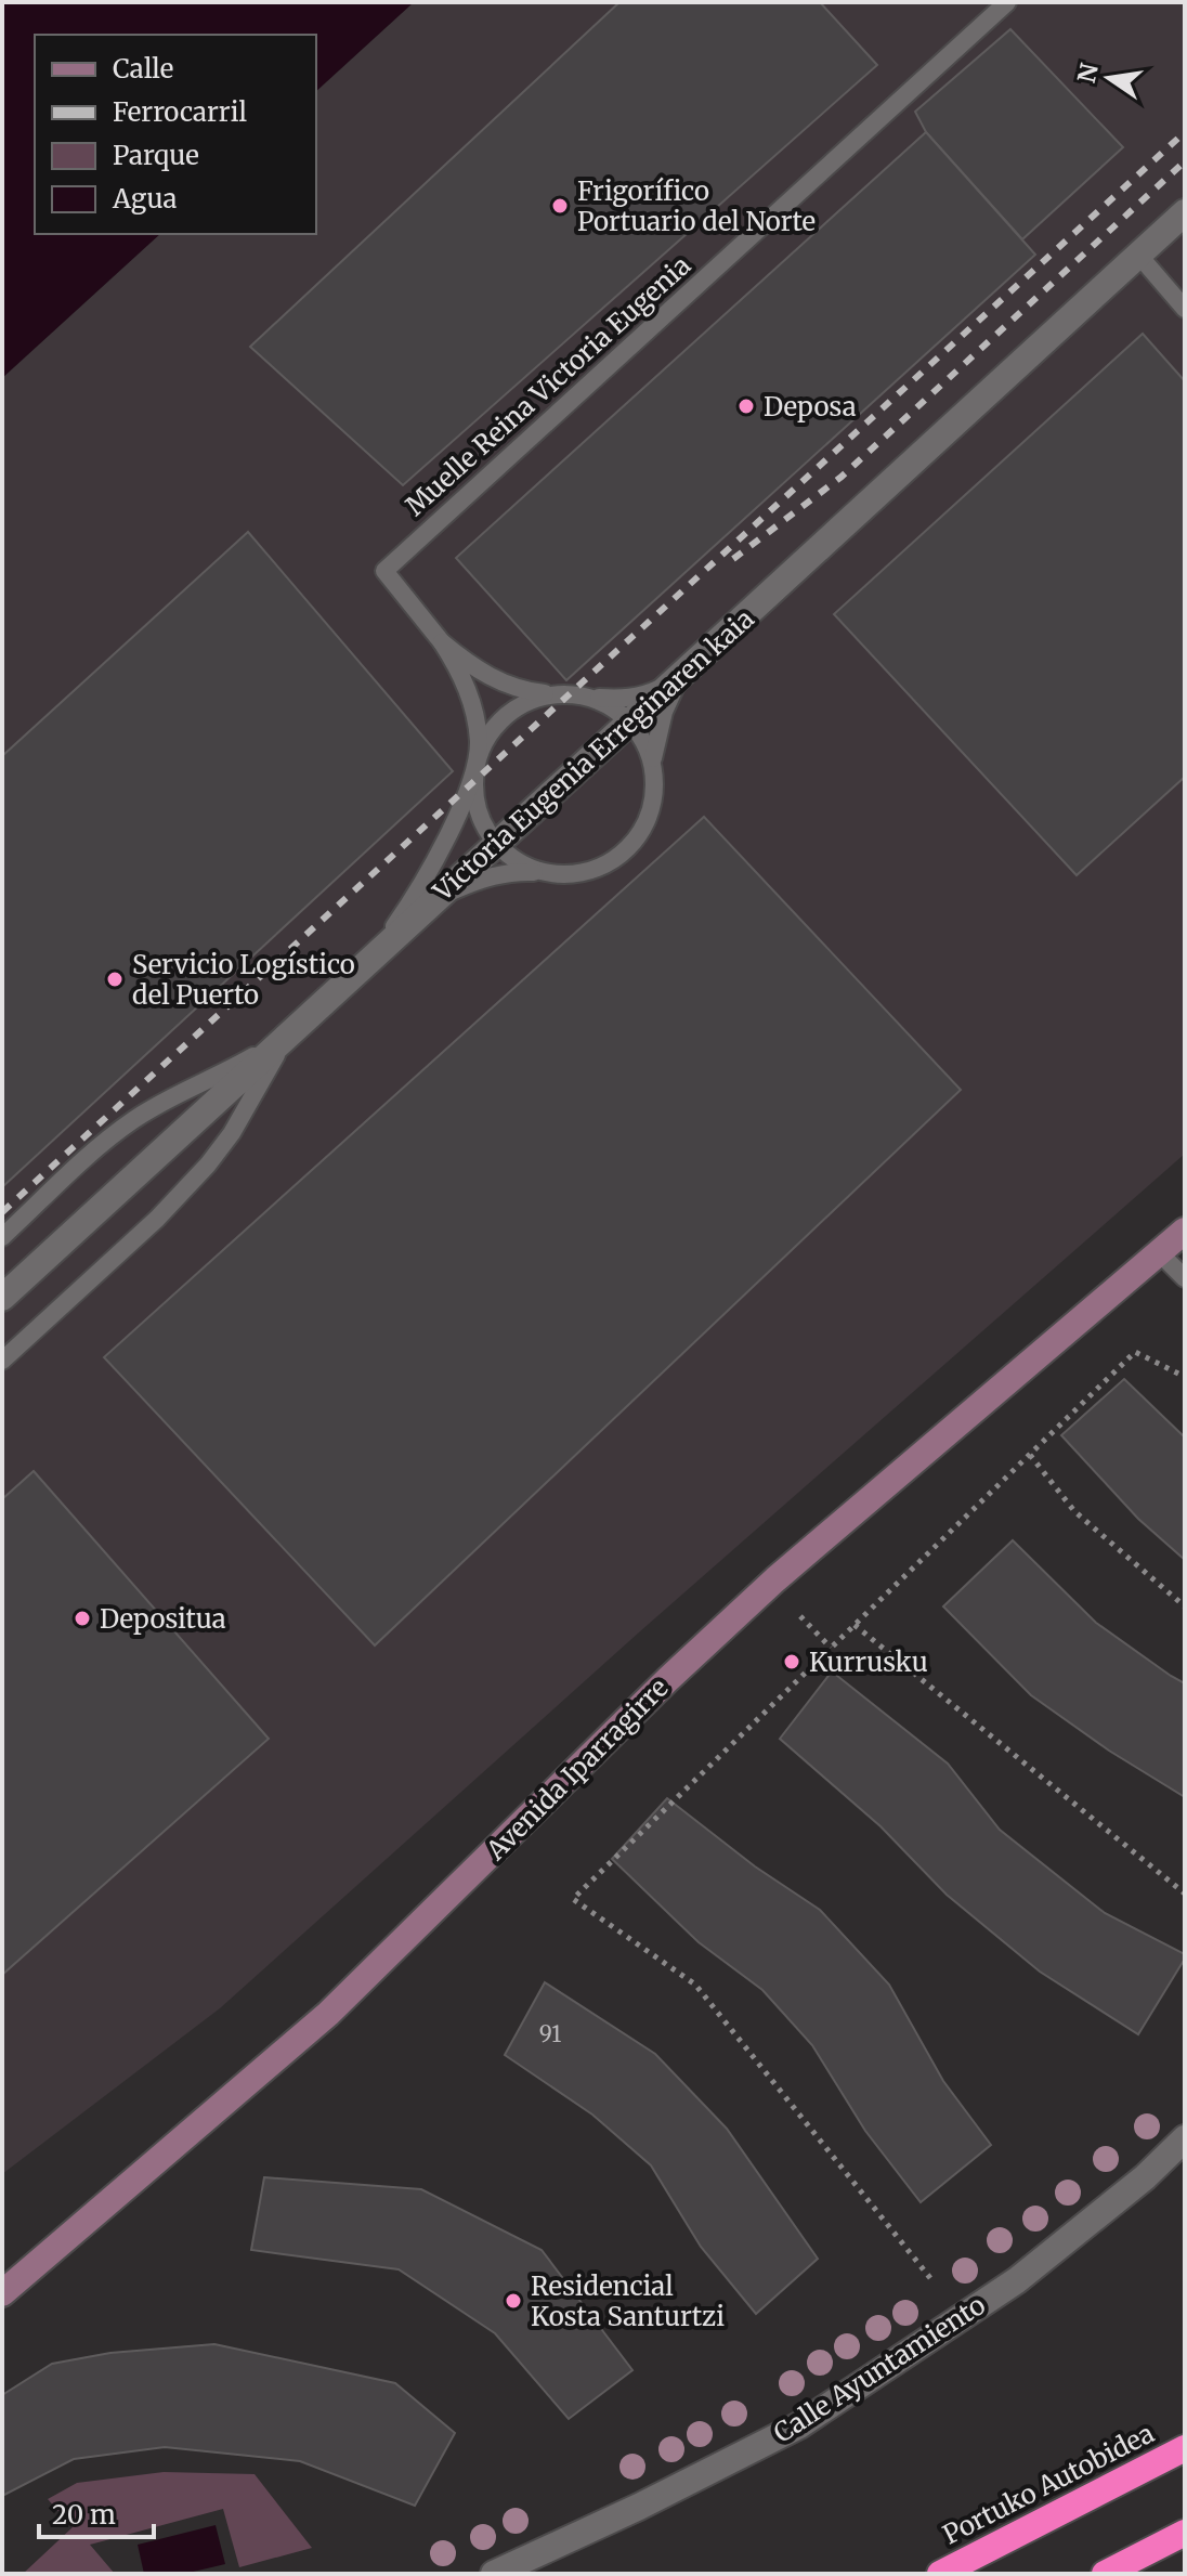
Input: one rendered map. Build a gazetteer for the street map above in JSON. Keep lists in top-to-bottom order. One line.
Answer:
{"streets":{"highway":["Portuko Autobidea"],"street":["Victoria Eugenia Erreginaren kaia","Avenida Iparragirre","Calle Ayuntamiento"],"lane":["Muelle Reina Victoria Eugenia"]},"crossings":[["Muelle Reina Victoria Eugenia","Victoria Eugenia Erreginaren kaia"]],"places":["Frigorífico Portuario del Norte","Deposa","Servicio Logístico del Puerto","Depositua","Kurrusku","Residencial Kosta Santurtzi"],"house_numbers":["91"],"legend":["Calle","Ferrocarril","Parque","Agua"],"scale_bar":"20 m","north":"left"}
